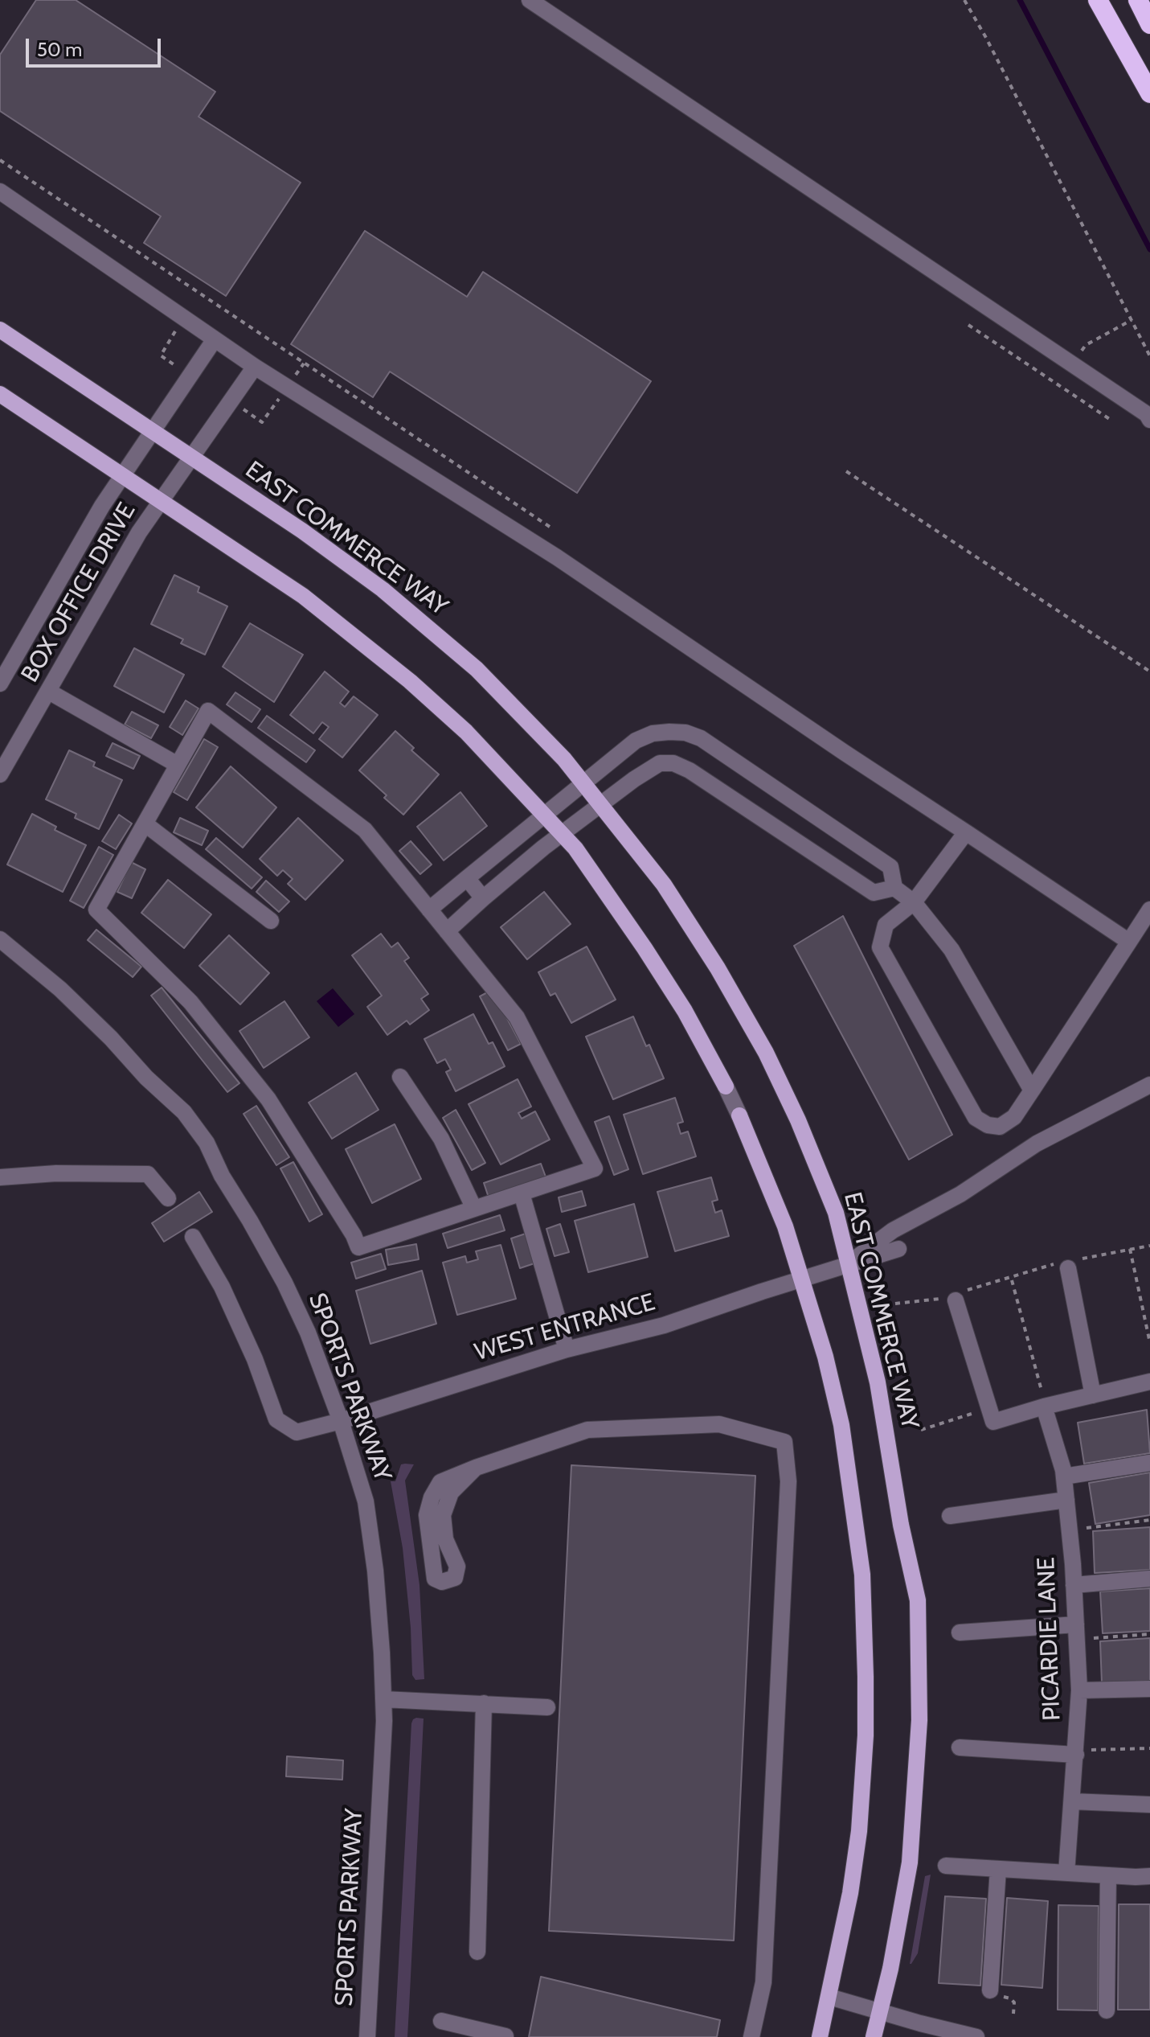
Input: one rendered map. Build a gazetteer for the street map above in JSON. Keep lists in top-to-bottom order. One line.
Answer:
{"streets":{"main road":["EAST COMMERCE WAY"],"street":["BOX OFFICE DRIVE","WEST ENTRANCE","SPORTS PARKWAY","PICARDIE LANE"]},"crossings":[["EAST COMMERCE WAY","BOX OFFICE DRIVE"],["EAST COMMERCE WAY","WEST ENTRANCE"],["WEST ENTRANCE","SPORTS PARKWAY"]],"scale_bar":"50 m"}
